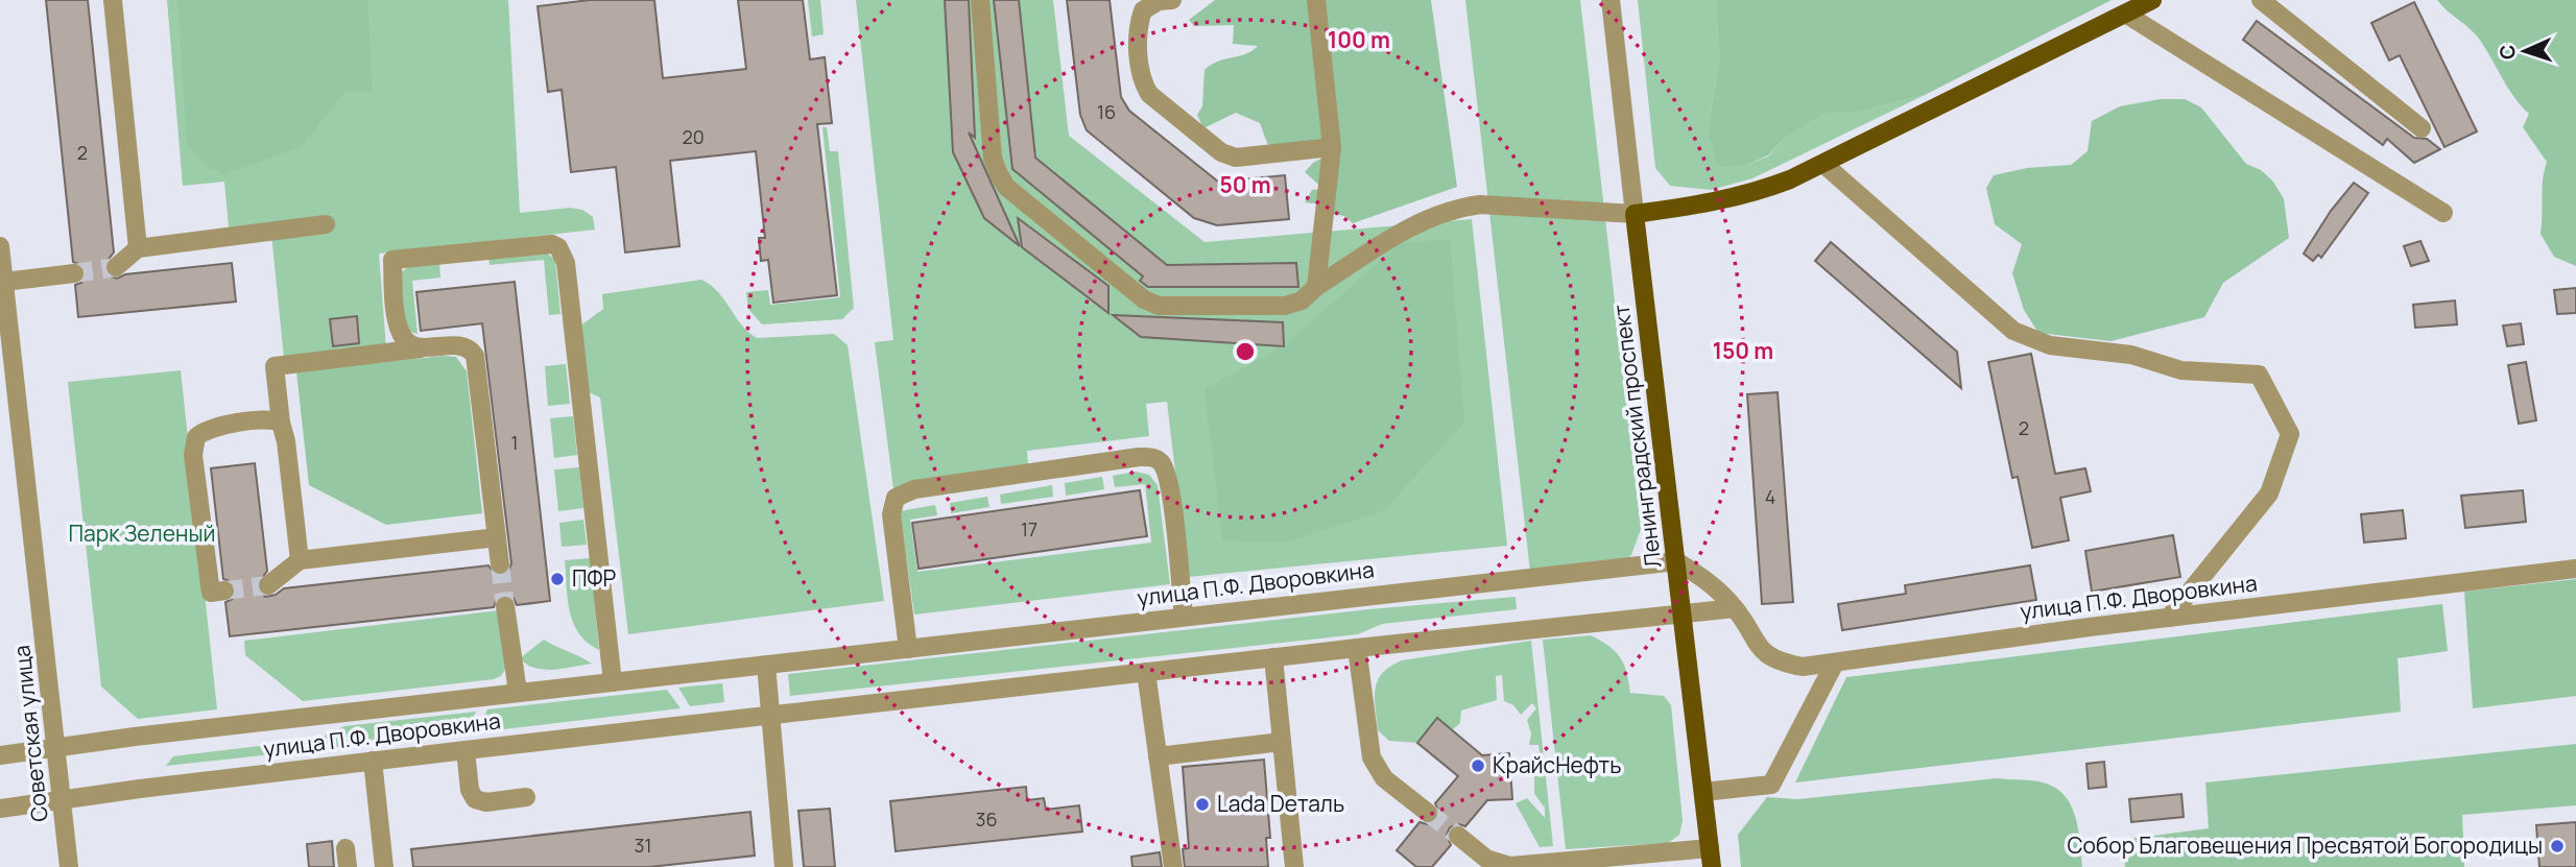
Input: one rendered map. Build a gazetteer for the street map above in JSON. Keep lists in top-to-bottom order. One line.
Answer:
{"streets":{"main road":["Ленинградский проспект"],"street":["улица П.Ф. Дворовкина","Советская улица"]},"crossings":[["Ленинградский проспект","улица П.Ф. Дворовкина"],["улица П.Ф. Дворовкина","Советская улица"]],"parks":["Парк Зеленый"],"places":["ПФР","КрайсНефть","Lada Dеталь","Собор Благовещения Пресвятой Богородицы"],"house_numbers":["16","20","2","2","1","4","17","36","31"],"north":"left","rings":["100 m","50 m","150 m"]}
